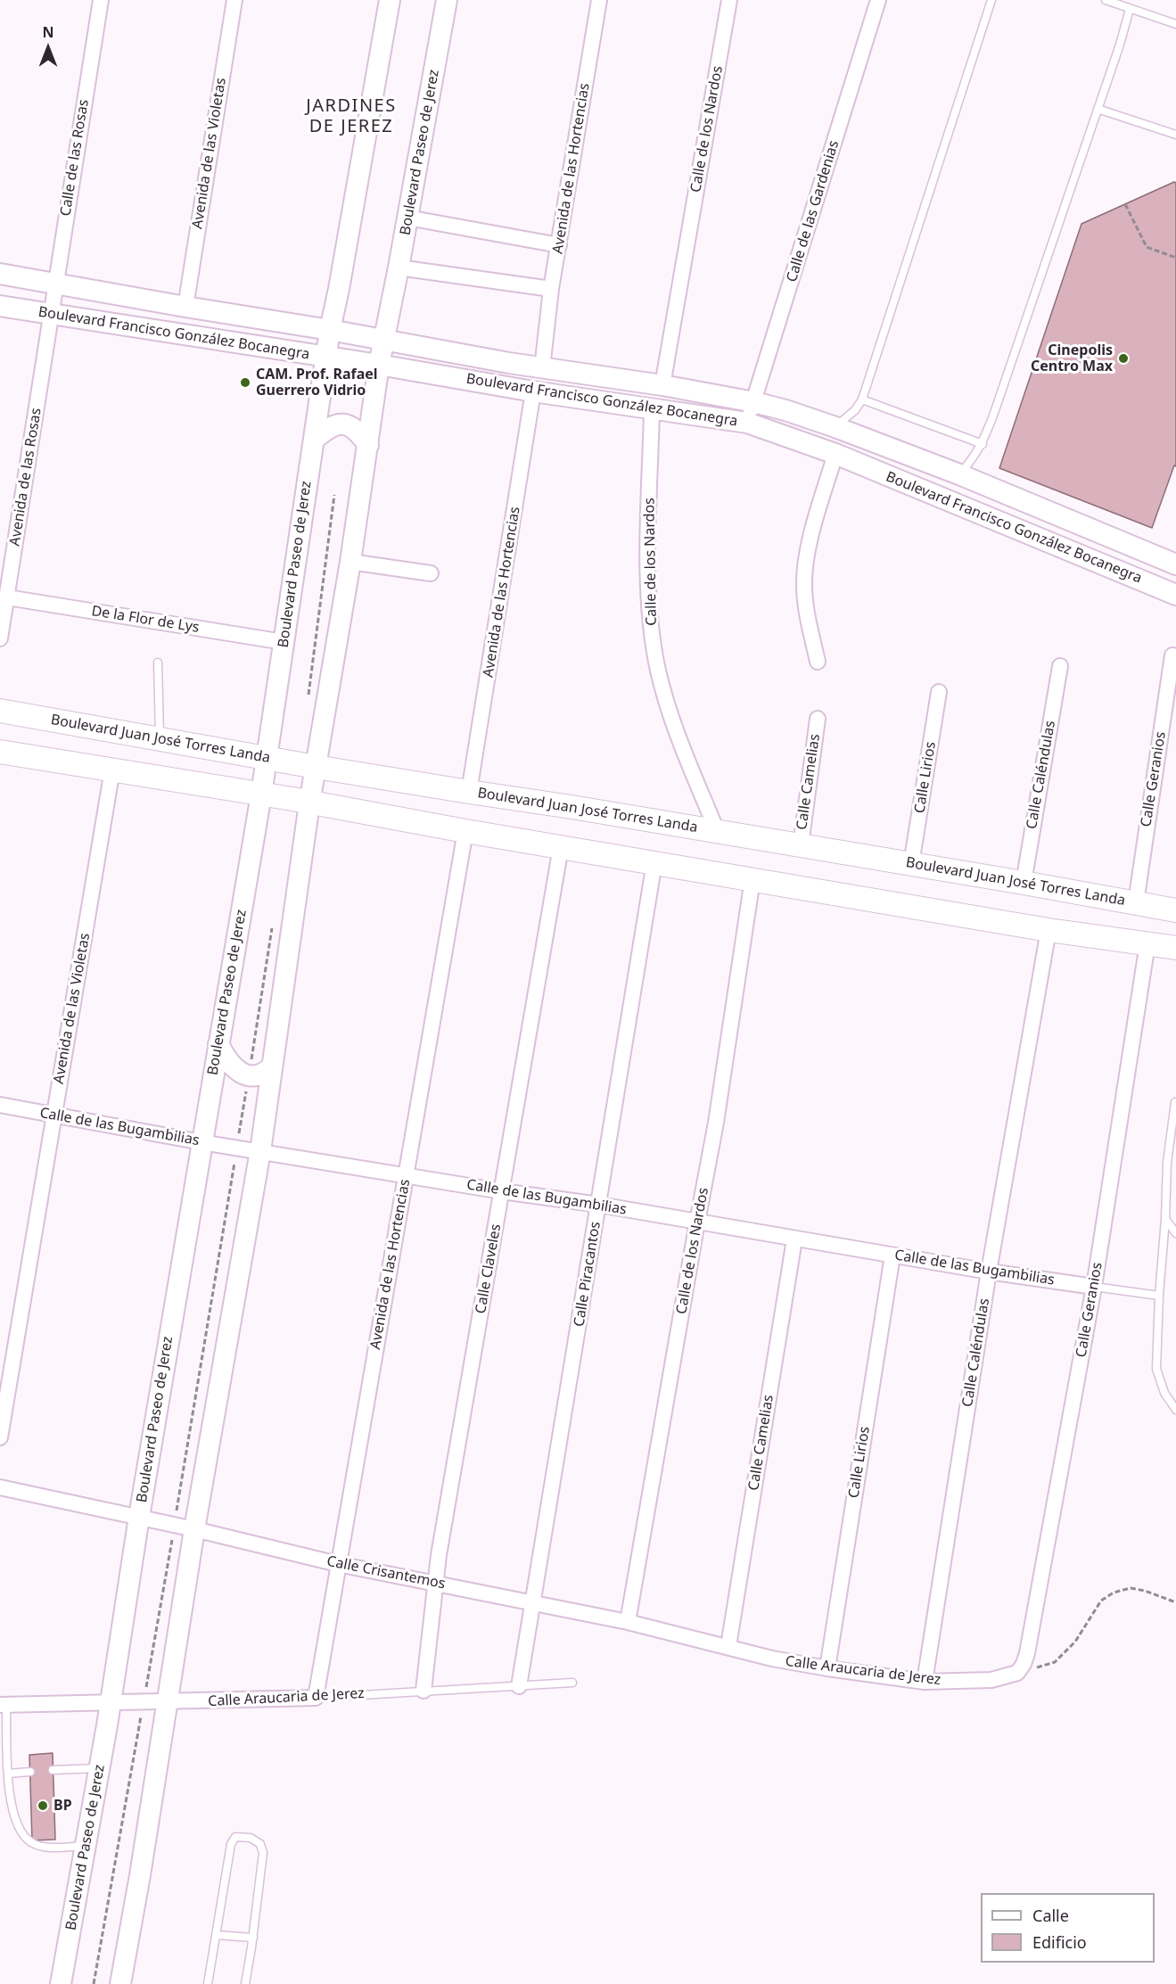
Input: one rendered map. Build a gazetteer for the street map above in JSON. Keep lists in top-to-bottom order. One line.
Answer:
{"streets":{"main road":["Boulevard Paseo de Jerez","Boulevard Francisco González Bocanegra","Boulevard Juan José Torres Landa"],"street":["Calle de los Nardos","Avenida de las Violetas","Calle de las Rosas","Avenida de las Hortencias","Calle de las Gardenias","Avenida de las Rosas","De la Flor de Lys","Calle Caléndulas","Calle Lirios","Calle Geranios","Calle Camelias","Calle de las Bugambilias","Calle Claveles","Calle Piracantos","Calle Crisantemos","Calle Araucaria de Jerez"]},"crossings":[["Calle de los Nardos","Boulevard Francisco González Bocanegra"],["Calle de los Nardos","Boulevard Juan José Torres Landa"],["Calle de los Nardos","Calle de las Bugambilias"],["Calle de los Nardos","Calle Crisantemos"],["Boulevard Paseo de Jerez","Boulevard Francisco González Bocanegra"],["Boulevard Paseo de Jerez","De la Flor de Lys"],["Boulevard Paseo de Jerez","Boulevard Juan José Torres Landa"],["Boulevard Paseo de Jerez","Calle de las Bugambilias"],["Boulevard Paseo de Jerez","Calle Crisantemos"],["Boulevard Paseo de Jerez","Calle Araucaria de Jerez"],["Avenida de las Violetas","Boulevard Francisco González Bocanegra"],["Avenida de las Violetas","Calle de las Bugambilias"],["Calle de las Rosas","Boulevard Francisco González Bocanegra"],["Calle de las Rosas","Avenida de las Rosas"],["Avenida de las Hortencias","Boulevard Francisco González Bocanegra"],["Avenida de las Hortencias","Boulevard Juan José Torres Landa"],["Avenida de las Hortencias","Calle de las Bugambilias"],["Avenida de las Hortencias","Calle Crisantemos"],["Avenida de las Hortencias","Calle Araucaria de Jerez"],["Calle de las Gardenias","Boulevard Francisco González Bocanegra"],["Boulevard Francisco González Bocanegra","Avenida de las Rosas"],["Avenida de las Rosas","De la Flor de Lys"],["Boulevard Juan José Torres Landa","Calle Caléndulas"],["Boulevard Juan José Torres Landa","Calle Lirios"],["Boulevard Juan José Torres Landa","Calle Geranios"],["Boulevard Juan José Torres Landa","Calle Camelias"],["Calle Caléndulas","Calle de las Bugambilias"],["Calle Caléndulas","Calle Araucaria de Jerez"],["Calle Lirios","Calle de las Bugambilias"],["Calle Lirios","Calle Araucaria de Jerez"],["Calle Geranios","Calle de las Bugambilias"],["Calle Geranios","Calle Araucaria de Jerez"],["Calle Camelias","Calle de las Bugambilias"],["Calle Camelias","Calle Crisantemos"],["Calle de las Bugambilias","Calle Claveles"],["Calle de las Bugambilias","Calle Piracantos"],["Calle Claveles","Calle Crisantemos"],["Calle Claveles","Calle Araucaria de Jerez"],["Calle Piracantos","Calle Crisantemos"],["Calle Piracantos","Calle Araucaria de Jerez"],["Calle Crisantemos","Calle Araucaria de Jerez"]],"districts":["JARDINES DE JEREZ"],"places":["Cinepolis Centro Max","CAM. Prof. Rafael Guerrero Vidrio","BP"],"legend":["Calle","Edificio"],"north":"top"}
